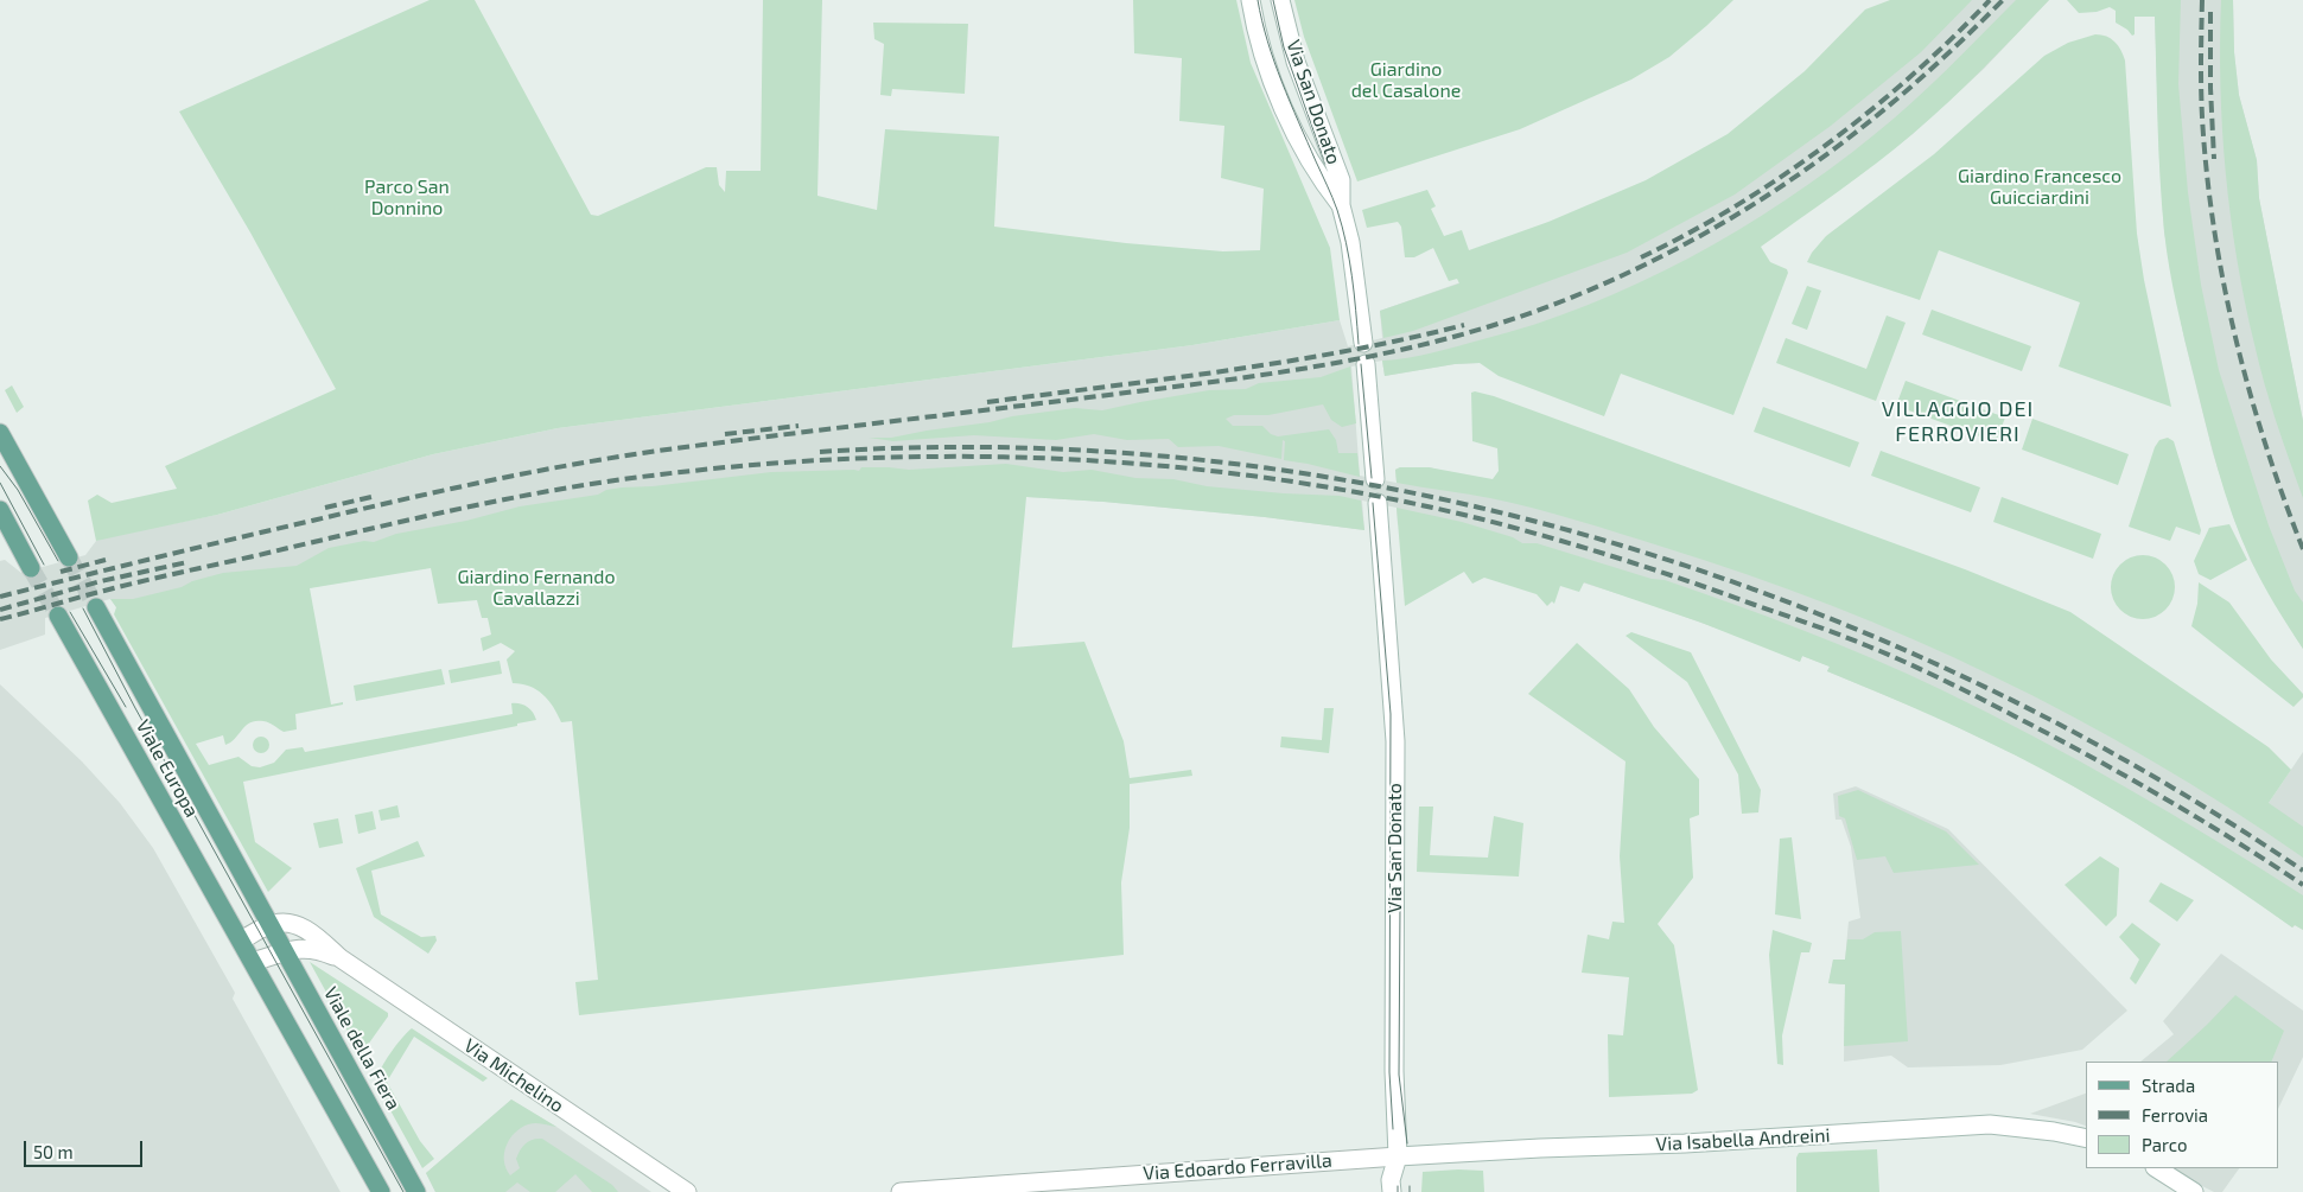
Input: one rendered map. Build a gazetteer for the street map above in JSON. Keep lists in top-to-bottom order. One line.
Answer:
{"streets":{"main road":["Via San Donato","Viale Europa","Viale della Fiera","Via Michelino","Via Isabella Andreini","Via Edoardo Ferravilla"]},"crossings":[["Via San Donato","Via Isabella Andreini"],["Via San Donato","Via Edoardo Ferravilla"],["Viale Europa","Viale della Fiera"],["Viale Europa","Via Michelino"],["Viale della Fiera","Via Michelino"],["Via Isabella Andreini","Via Edoardo Ferravilla"]],"districts":["VILLAGGIO DEI FERROVIERI"],"parks":["Giardino del Casalone","Giardino Francesco Guicciardini","Parco San Donnino","Giardino Fernando Cavallazzi"],"legend":["Strada","Ferrovia","Parco"],"scale_bar":"50 m"}
